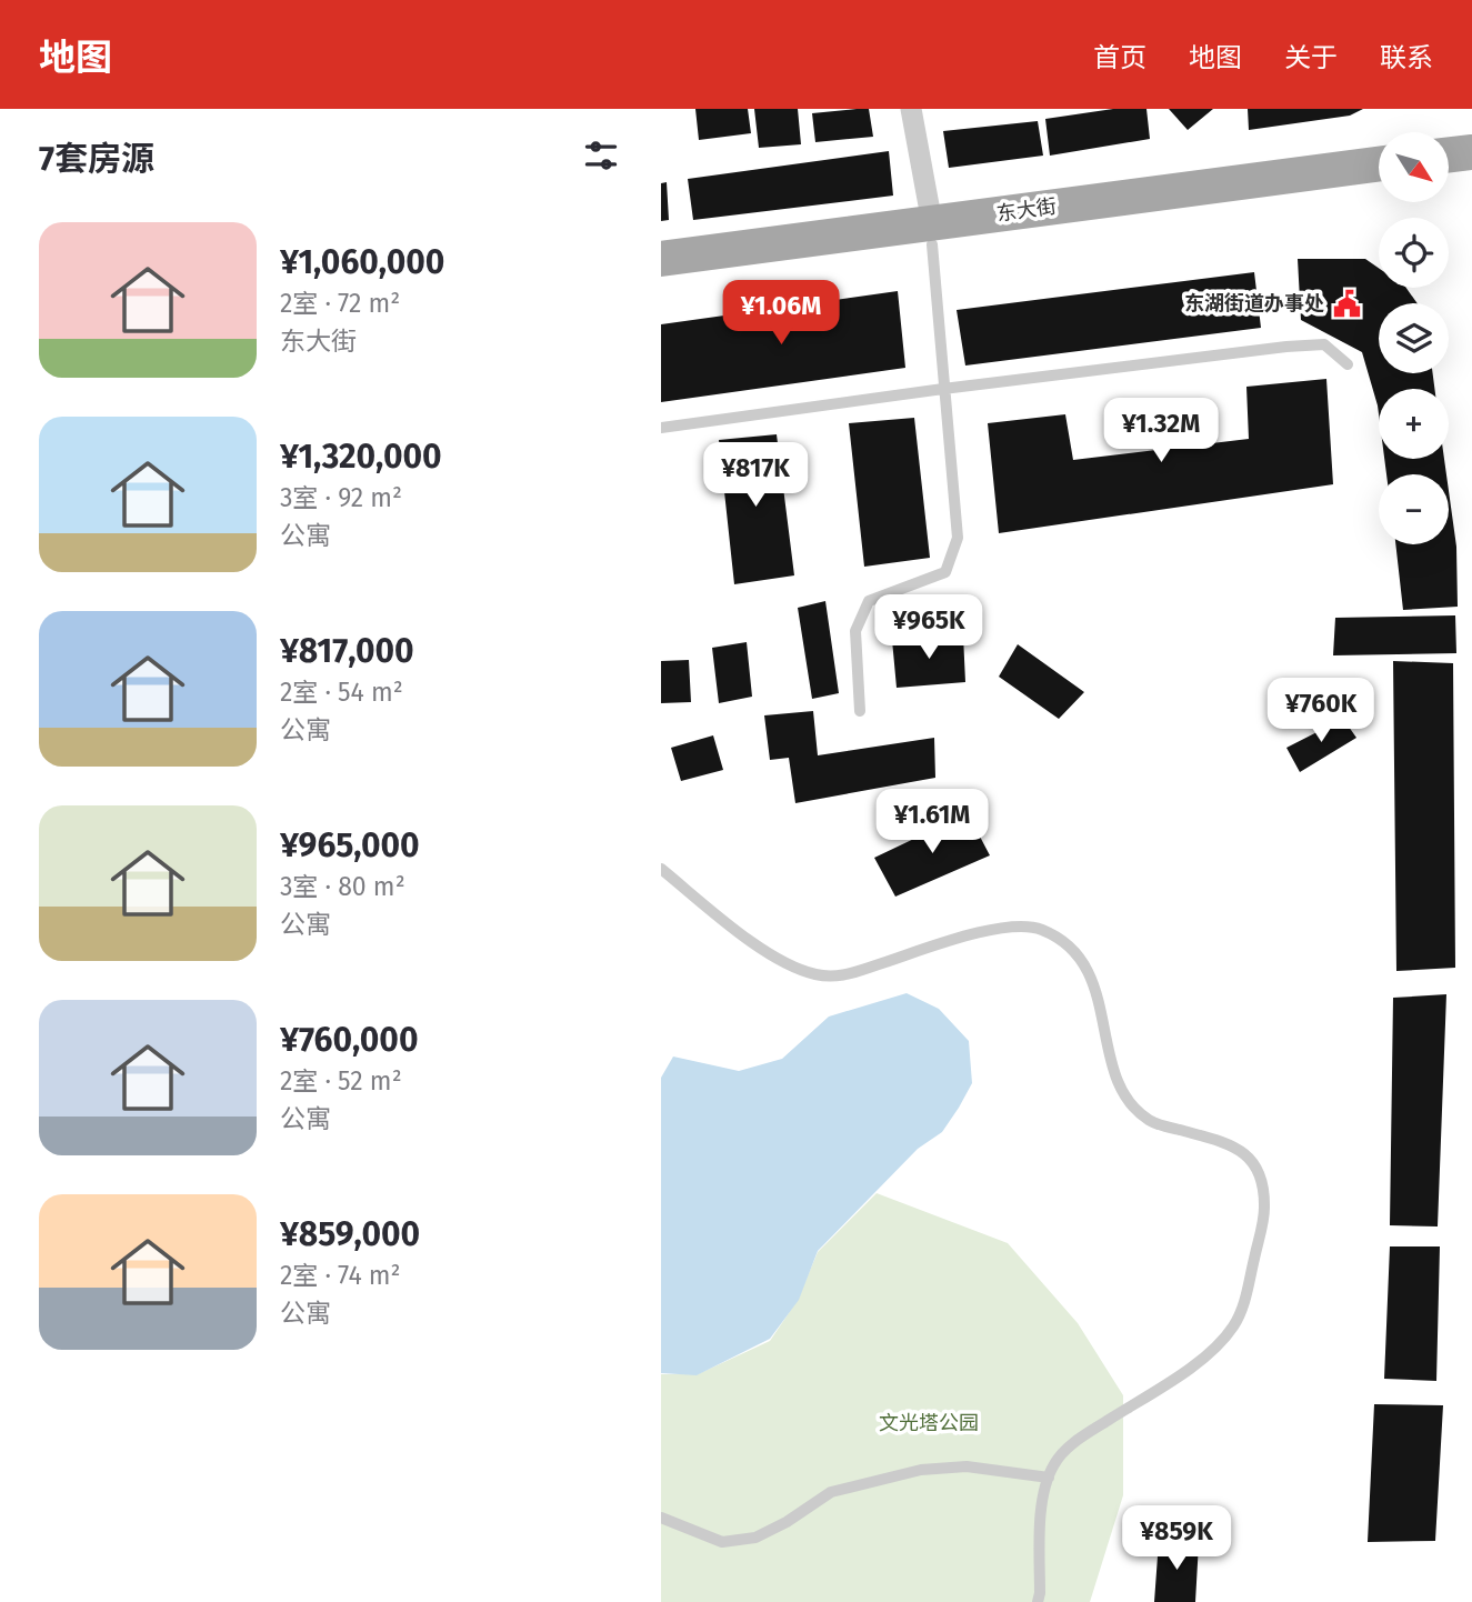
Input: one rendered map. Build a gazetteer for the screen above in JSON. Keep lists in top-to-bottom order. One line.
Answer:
{"streets":{"main road":["东大街"]},"parks":["文光塔公园"],"places":{"public building":["东湖街道办事处"]},"north":"bottom right","page":{"header":"地图","nav":["首页","地图","关于","联系"],"heading":"7套房源","map_buttons":["+","−"],"list":[{"name":"¥1,060,000","note":"2室 · 72 m² · 东大街"},{"name":"¥1,320,000","note":"3室 · 92 m² · 公寓"},{"name":"¥817,000","note":"2室 · 54 m² · 公寓"},{"name":"¥965,000","note":"3室 · 80 m² · 公寓"},{"name":"¥760,000","note":"2室 · 52 m² · 公寓"},{"name":"¥859,000","note":"2室 · 74 m² · 公寓"}],"price":["¥1.06M","¥1.32M","¥817K","¥965K","¥760K","¥1.61M","¥859K"]}}
